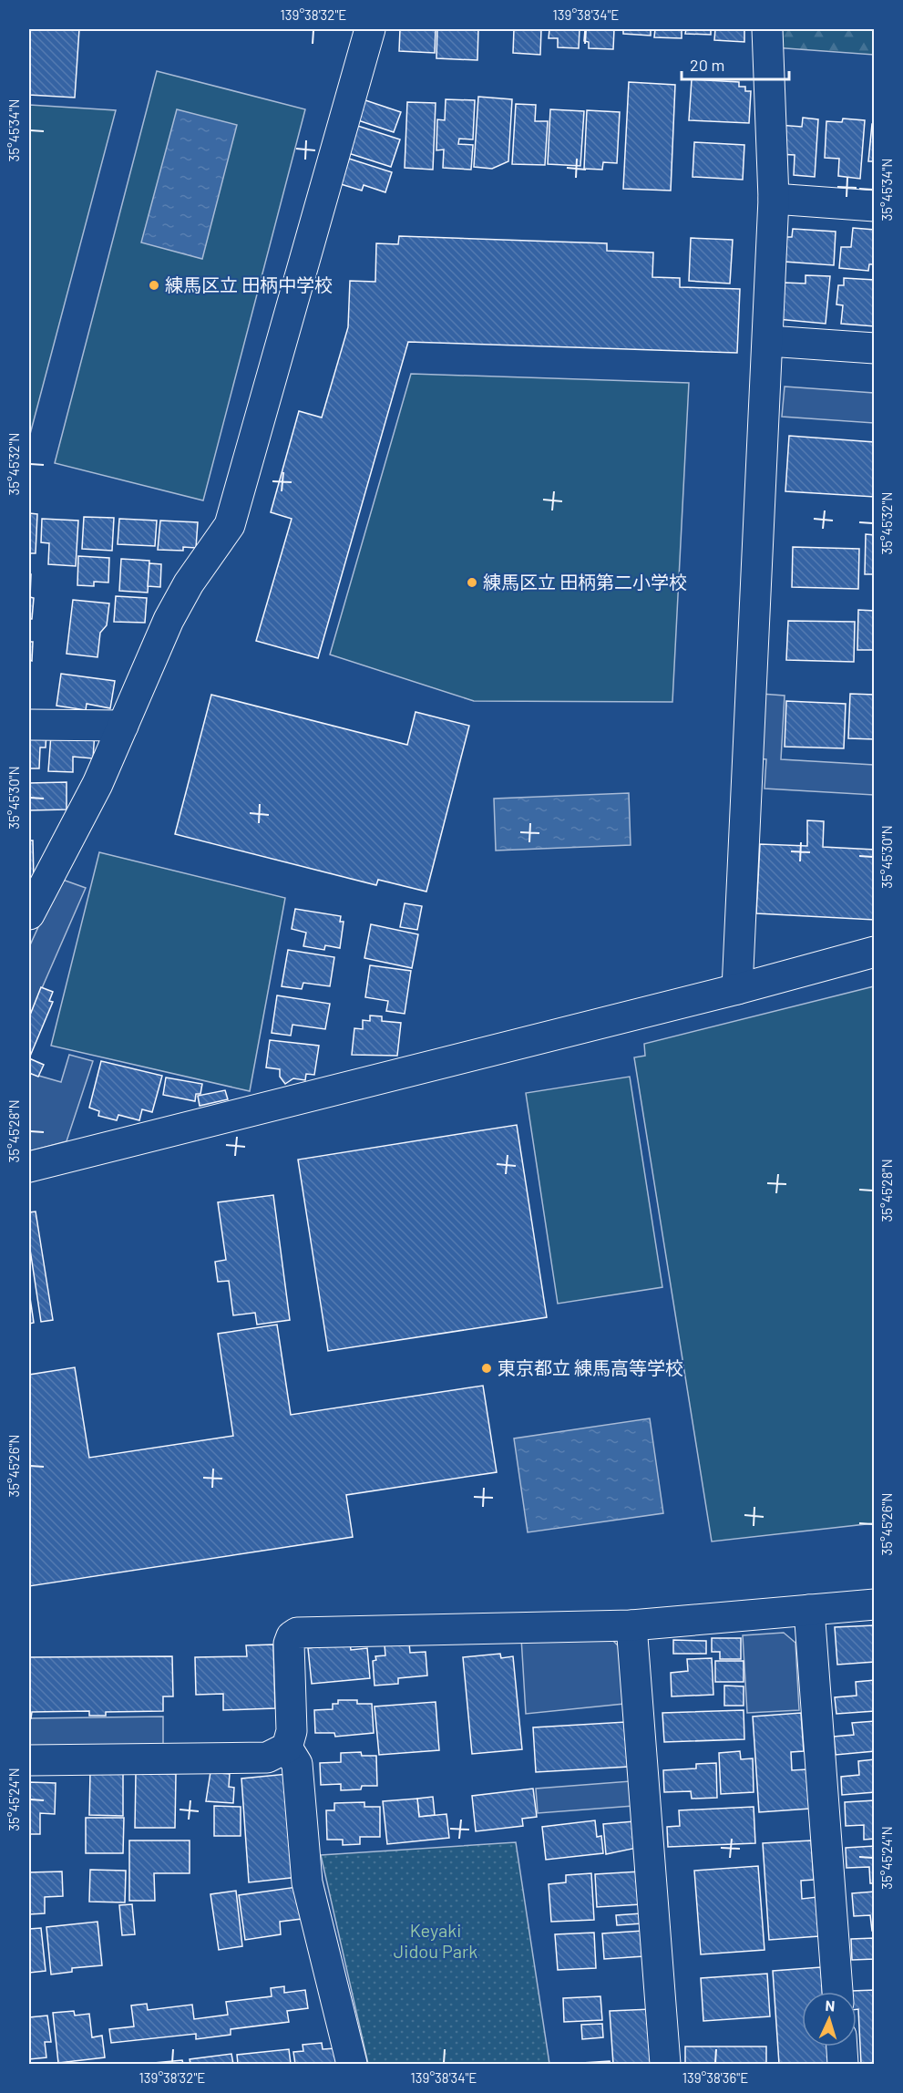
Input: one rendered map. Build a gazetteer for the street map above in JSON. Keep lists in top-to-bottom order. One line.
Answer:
{"parks":["Keyaki Jidou Park"],"places":["練馬区立 田柄中学校","練馬区立 田柄第二小学校","東京都立 練馬高等学校"],"scale_bar":"20 m","north":"top","coordinates":["139°38'32\"E","139°38'34\"E","35°45'34\"N","35°45'32\"N","35°45'30\"N","35°45'28\"N","35°45'26\"N","35°45'24\"N","139°38'36\"E"]}
